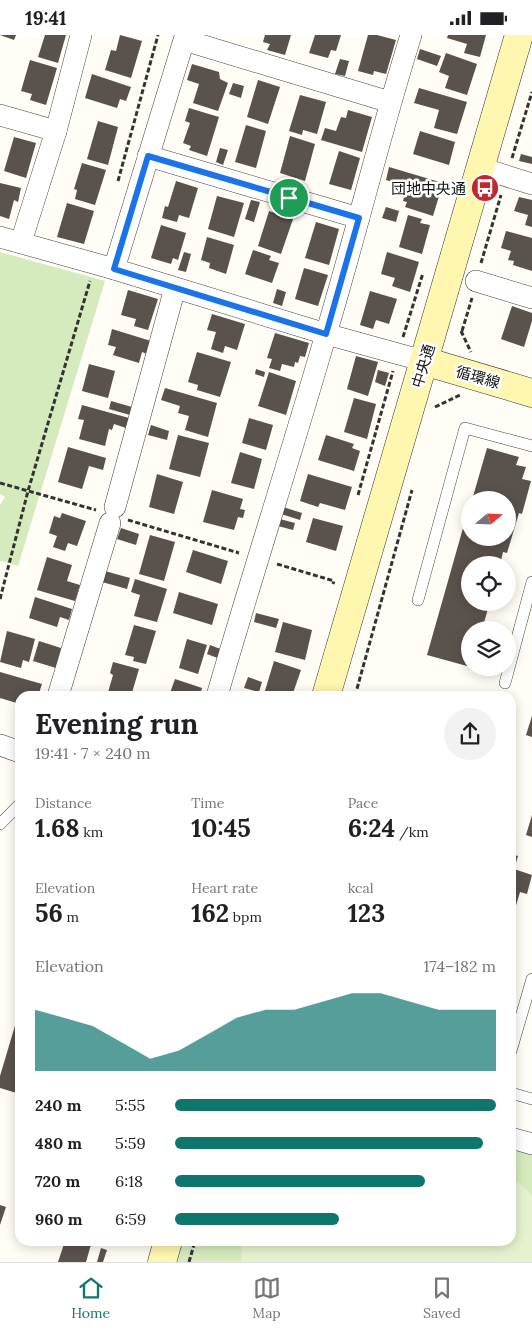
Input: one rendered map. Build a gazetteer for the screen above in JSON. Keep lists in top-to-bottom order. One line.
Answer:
{"streets":{"street":["中央通","循環線"]},"crossings":[["中央通","循環線"]],"places":{"bus stop":["団地中央通"]},"north":"right","page":{"status":"19:41","heading":["Evening run","19:41 · 7 × 240 m"],"stats":[["Distance","1.68 km"],["Time","10:45"],["Pace","6:24 /km"],["Elevation","56 m"],["Heart rate","162 bpm"],["kcal","123"]],"chart":["Elevation","174–182 m"],"list":[{"name":"240 m","note":"5:55"},{"name":"480 m","note":"5:59"},{"name":"720 m","note":"6:18"},{"name":"960 m","note":"6:59"}],"tabs":["Home","Map","Saved"]}}
